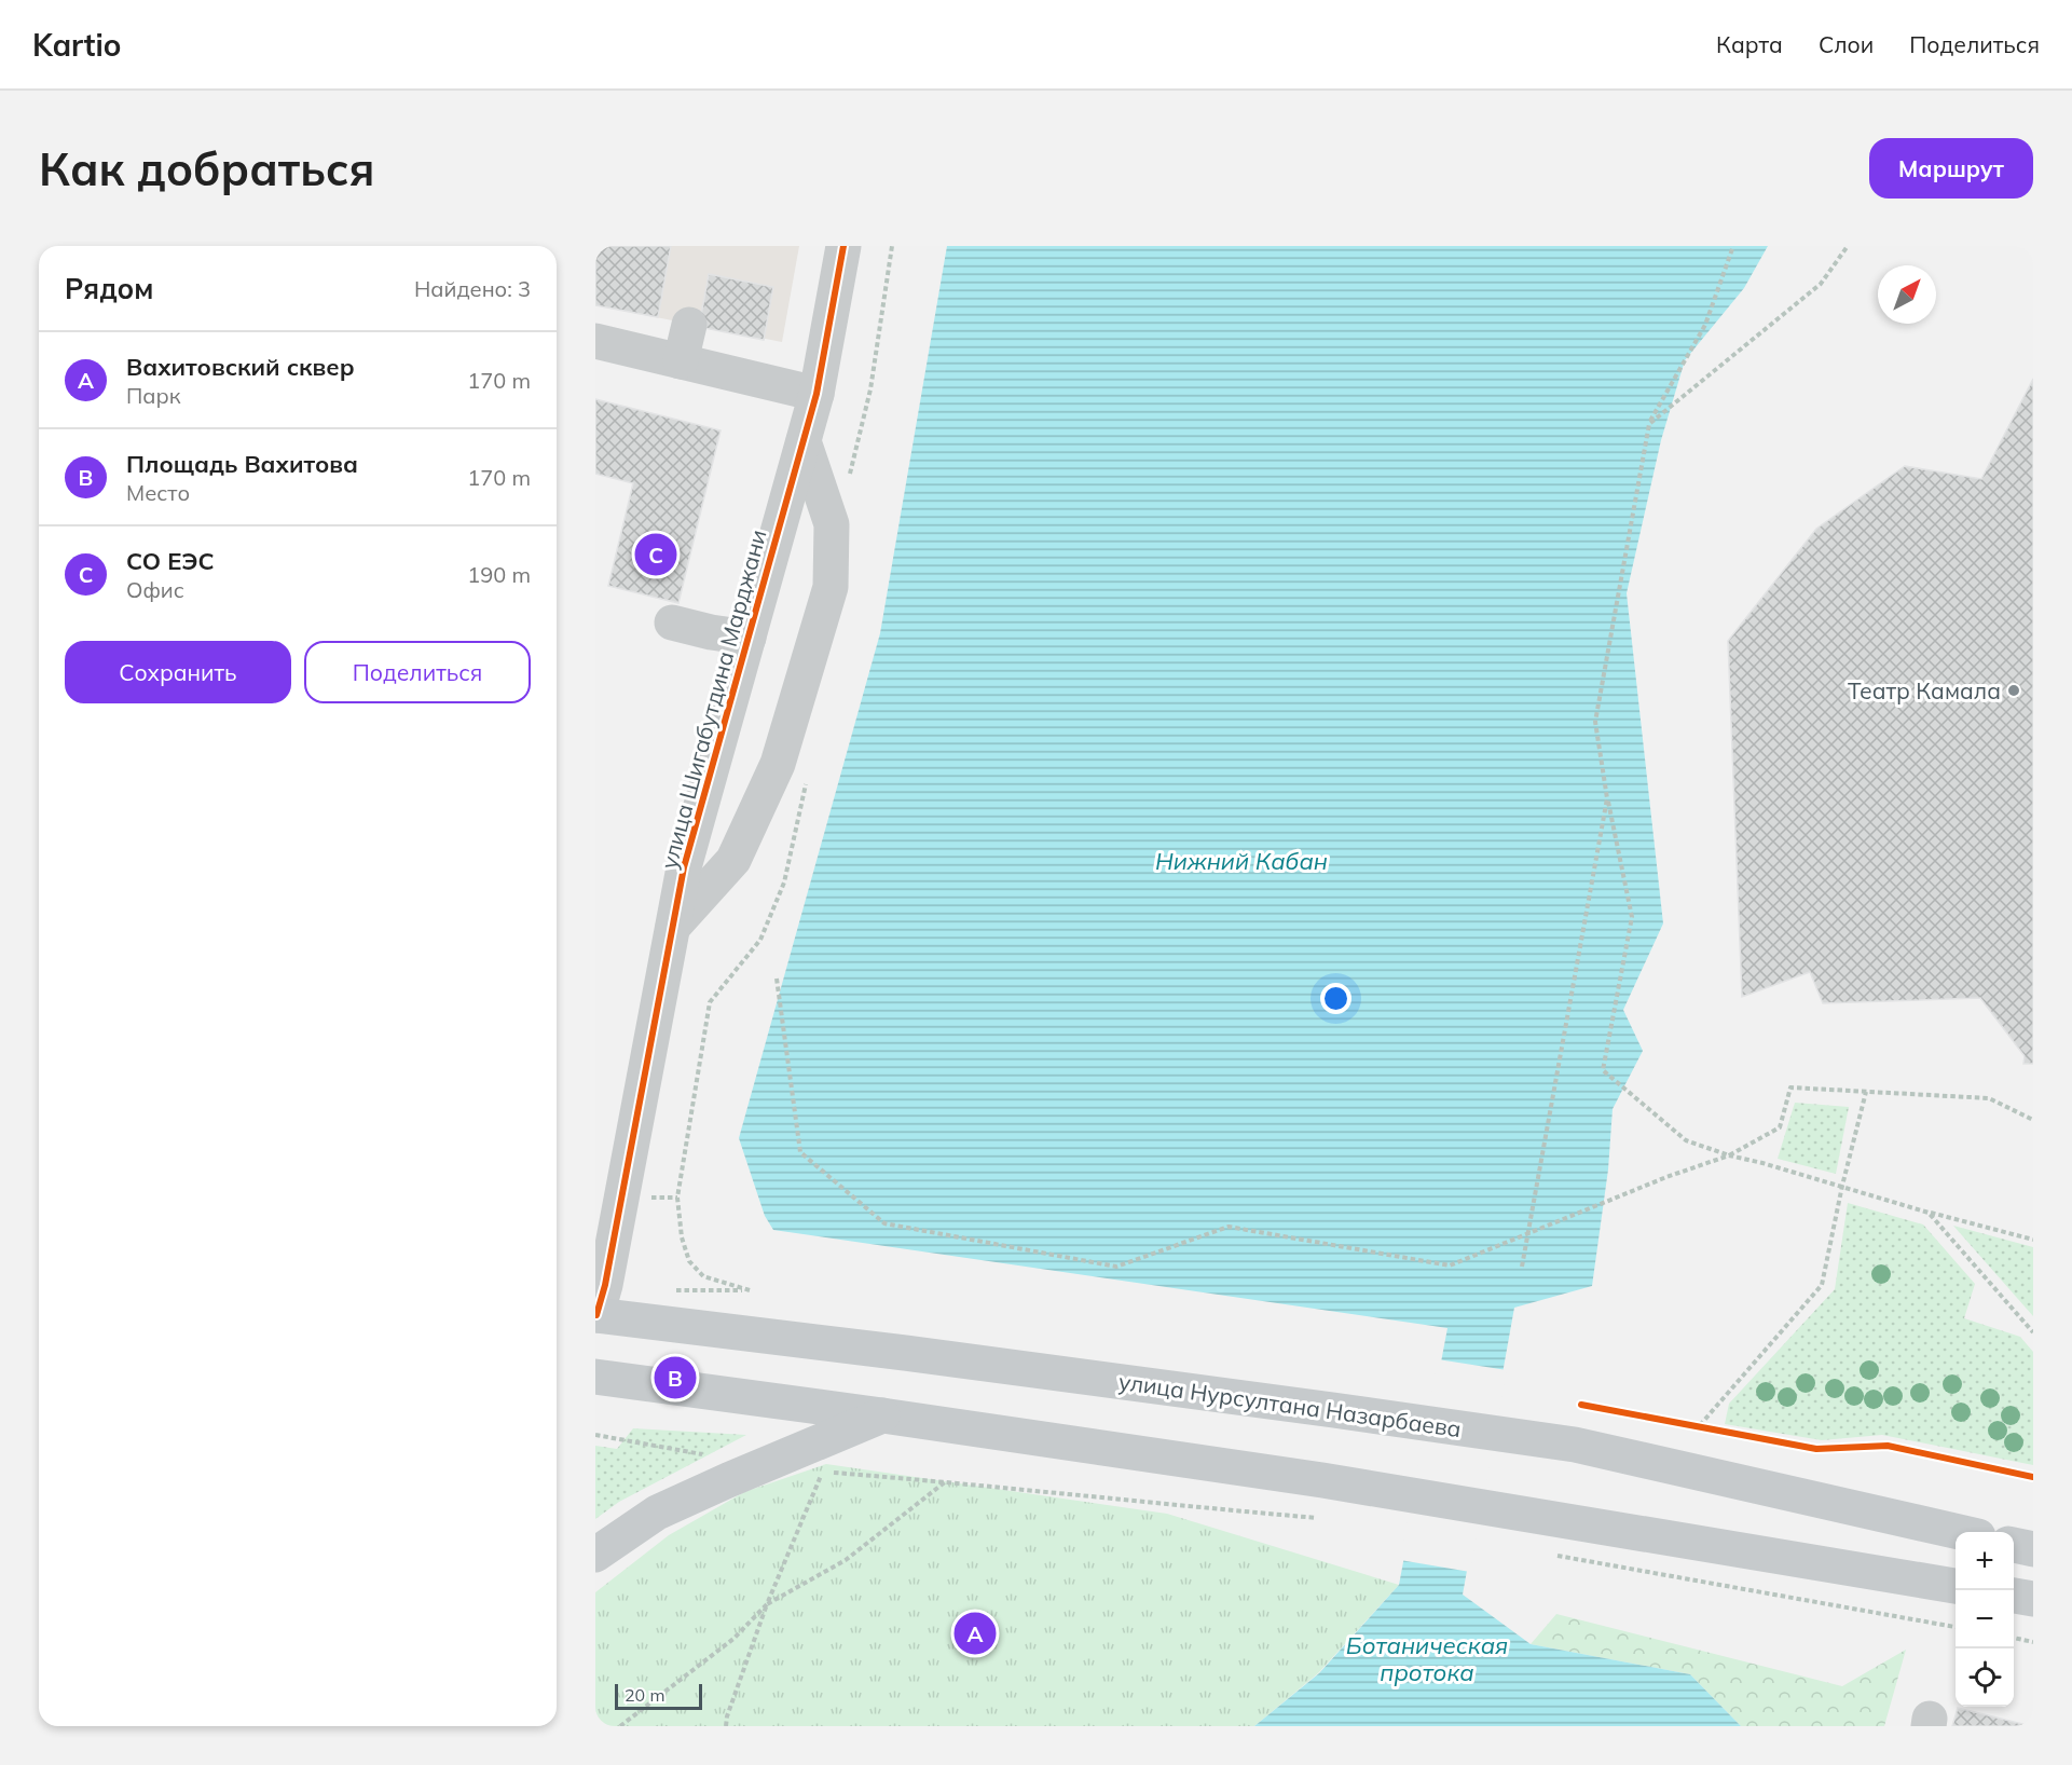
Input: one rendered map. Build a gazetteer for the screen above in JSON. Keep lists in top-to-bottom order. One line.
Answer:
{"streets":{"main road":["улица Нурсултана Назарбаева"],"street":["улица Шигабутдина Марджани"]},"crossings":[["улица Шигабутдина Марджани","улица Нурсултана Назарбаева"]],"water":["Нижний Кабан","Ботаническая протока"],"places":["Театр Камала"],"scale_bar":"20 m","north":"top right","page":{"header":"Kartio","nav":["Карта","Слои","Поделиться"],"buttons":["Маршрут",["Сохранить","Поделиться"]],"title":"Как добраться","heading":["Рядом","Найдено: 3"],"list":[{"mark":"A","name":"Вахитовский сквер","note":"Парк","value":"170 m"},{"mark":"B","name":"Площадь Вахитова","note":"Место","value":"170 m"},{"mark":"C","name":"СО ЕЭС","note":"Офис","value":"190 m"}],"pins":["C","B","A"],"map_buttons":["+","−"],"scale":"20 m"}}
